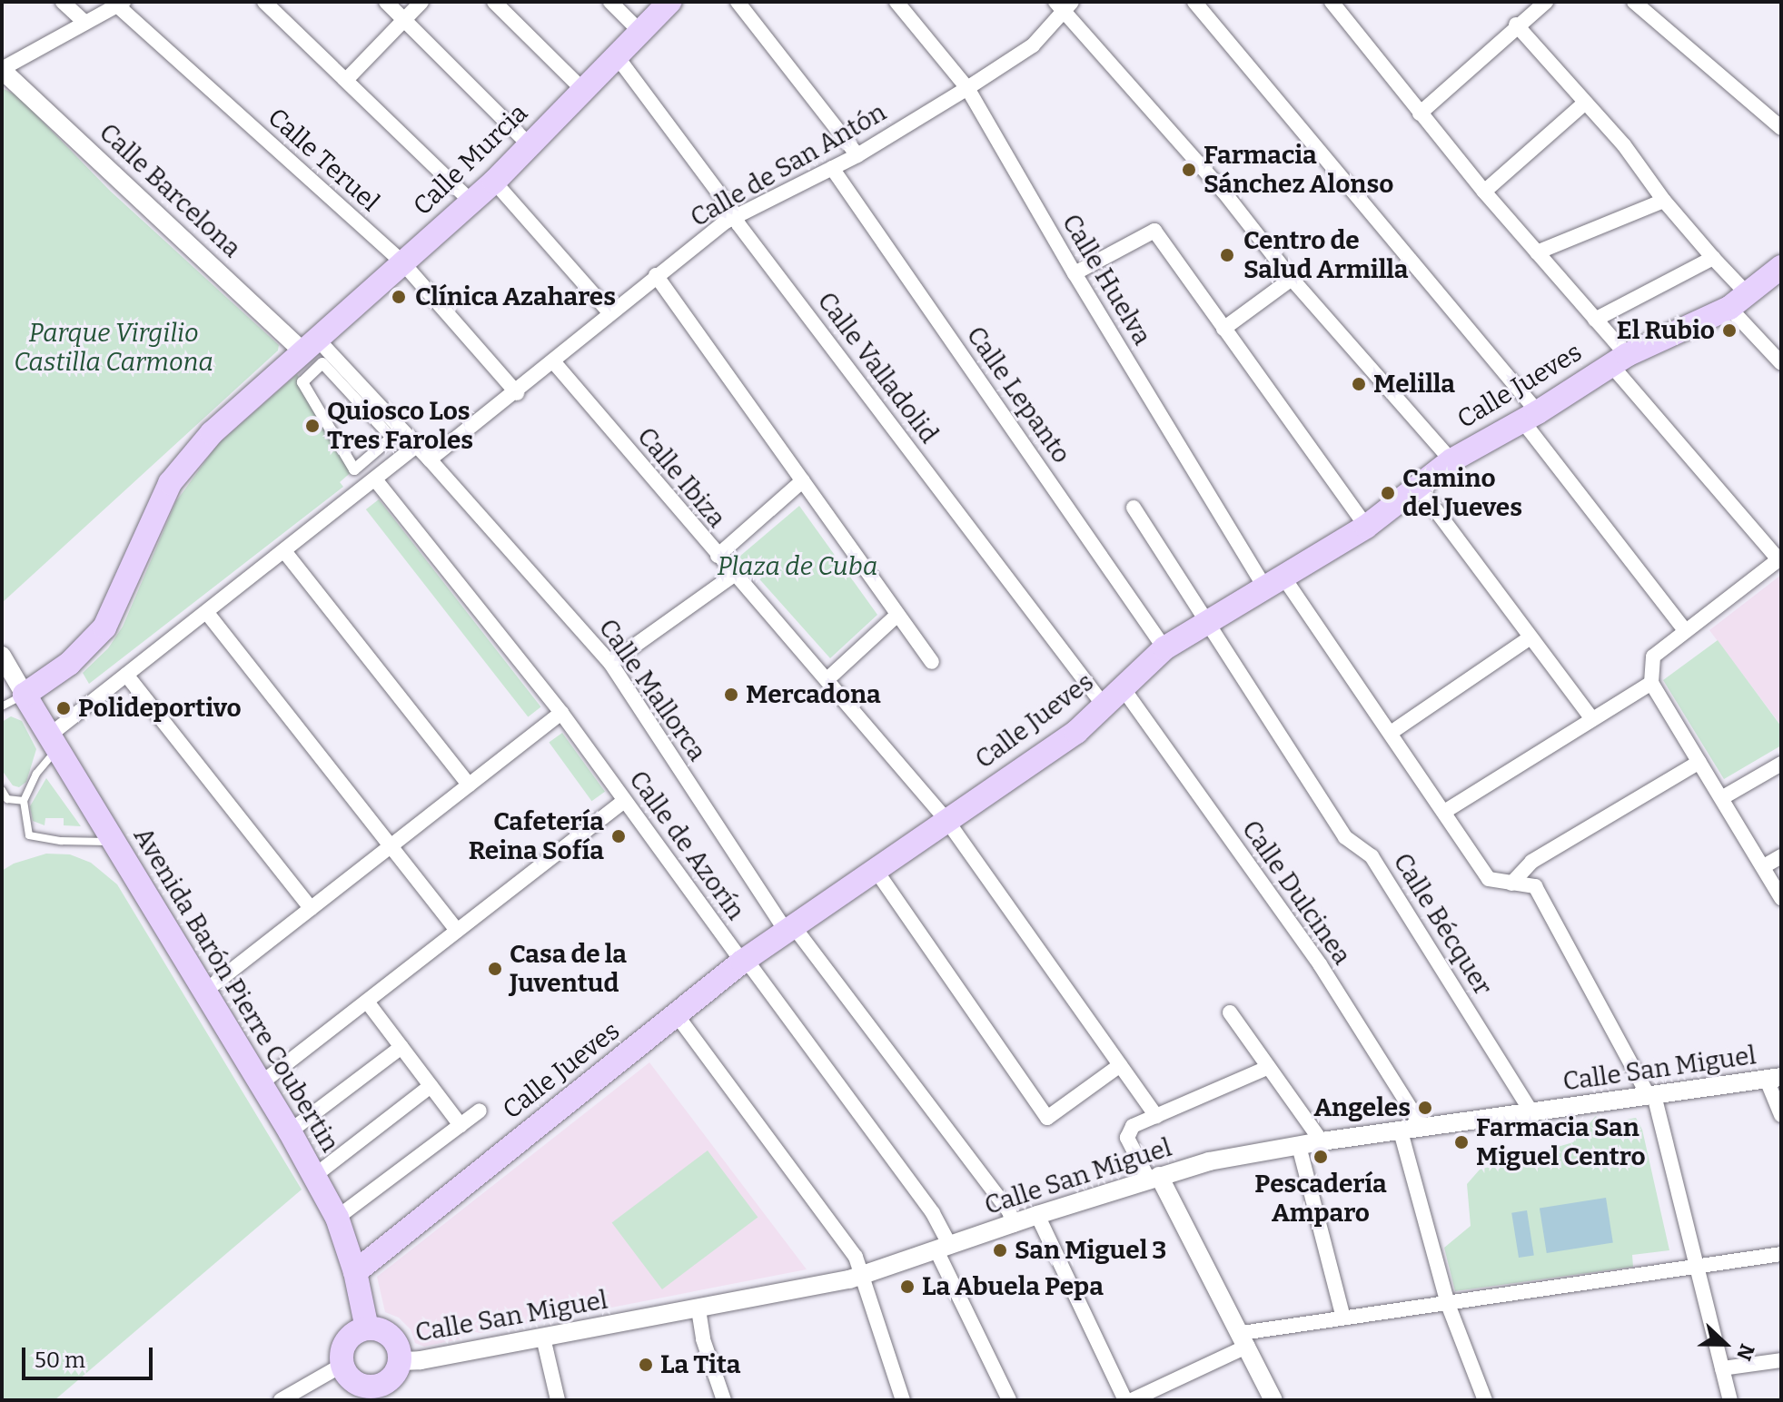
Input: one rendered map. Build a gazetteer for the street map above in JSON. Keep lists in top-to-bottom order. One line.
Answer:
{"streets":{"main road":["Calle Murcia","Calle Jueves","Avenida Barón Pierre Coubertin"],"street":["Calle Teruel","Calle de San Antón","Calle Barcelona","Calle Huelva","Calle Valladolid","Calle Lepanto","Calle Ibiza","Calle Mallorca","Calle de Azorín","Calle Dulcinea","Calle Bécquer","Calle San Miguel"]},"crossings":[["Calle Teruel","Calle Murcia"],["Calle Teruel","Calle de San Antón"],["Calle Murcia","Calle Barcelona"],["Calle Murcia","Calle Valladolid"],["Calle Murcia","Calle Mallorca"],["Calle Murcia","Avenida Barón Pierre Coubertin"],["Calle de San Antón","Calle Huelva"],["Calle de San Antón","Calle Valladolid"],["Calle de San Antón","Calle Lepanto"],["Calle de San Antón","Calle Ibiza"],["Calle de San Antón","Calle Mallorca"],["Calle Barcelona","Calle Mallorca"],["Calle Huelva","Calle Jueves"],["Calle Huelva","Calle San Miguel"],["Calle Valladolid","Calle Jueves"],["Calle Jueves","Calle Lepanto"],["Calle Jueves","Calle Ibiza"],["Calle Jueves","Calle Mallorca"],["Calle Jueves","Calle de Azorín"],["Calle Jueves","Calle Dulcinea"],["Calle Jueves","Calle Bécquer"],["Calle Jueves","Avenida Barón Pierre Coubertin"],["Calle Mallorca","Calle San Miguel"],["Calle de Azorín","Calle San Miguel"],["Calle Dulcinea","Calle San Miguel"],["Calle Bécquer","Calle San Miguel"],["Avenida Barón Pierre Coubertin","Calle San Miguel"]],"parks":["Parque Virgilio Castilla Carmona","Plaza de Cuba"],"places":["Farmacia Sánchez Alonso","Centro de Salud Armilla","Clínica Azahares","El Rubio","Melilla","Quiosco Los Tres Faroles","Camino del Jueves","Mercadona","Polideportivo","Cafetería Reina Sofía","Casa de la Juventud","Angeles","Farmacia San Miguel Centro","Pescadería Amparo","San Miguel 3","La Abuela Pepa","La Tita"],"scale_bar":"50 m","north":"right"}
